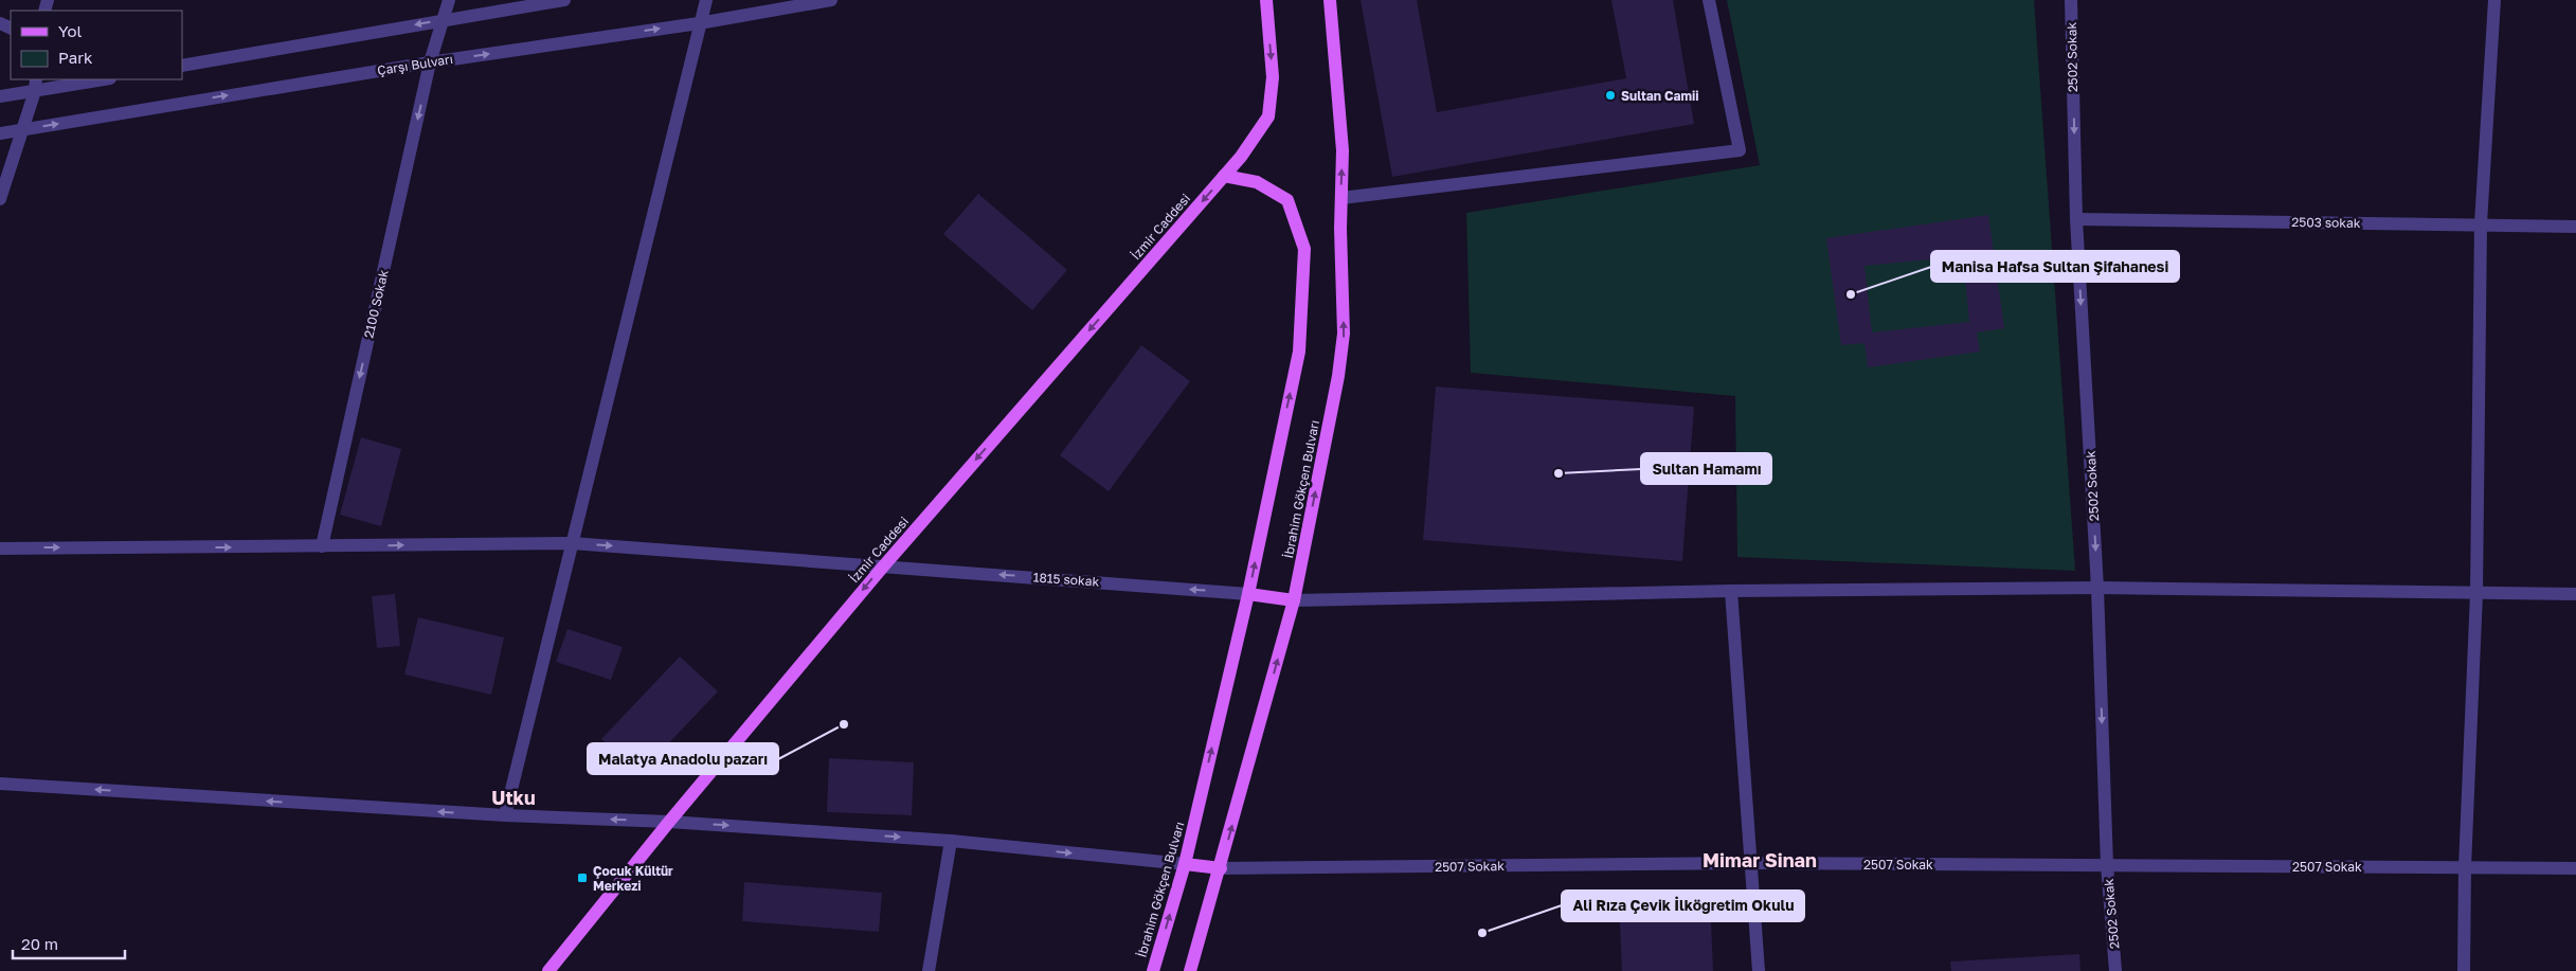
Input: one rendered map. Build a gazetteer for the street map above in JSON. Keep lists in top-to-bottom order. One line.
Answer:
{"streets":{"main road":["İzmir Caddesi","İbrahim Gökçen Bulvarı"],"street":["2502 Sokak","Çarşı Bulvarı","2503 sokak","2100 Sokak","1815 sokak","2507 Sokak"]},"crossings":[["2502 Sokak","2503 sokak"],["2502 Sokak","2507 Sokak"],["Çarşı Bulvarı","2100 Sokak"],["İzmir Caddesi","İbrahim Gökçen Bulvarı"],["İzmir Caddesi","1815 sokak"],["2100 Sokak","1815 sokak"],["İbrahim Gökçen Bulvarı","1815 sokak"],["İbrahim Gökçen Bulvarı","2507 Sokak"]],"one_way":["2502 Sokak","İzmir Caddesi","2100 Sokak","İbrahim Gökçen Bulvarı"],"districts":["Utku","Mimar Sinan"],"places":{"other":["Sultan Camii","Manisa Hafsa Sultan Şifahanesi","Sultan Hamamı","Malatya Anadolu pazarı","Ali Rıza Çevik İlköğretim Okulu"],"transit":["Çocuk Kültür Merkezi"]},"legend":["Yol","Park"],"scale_bar":"20 m"}
